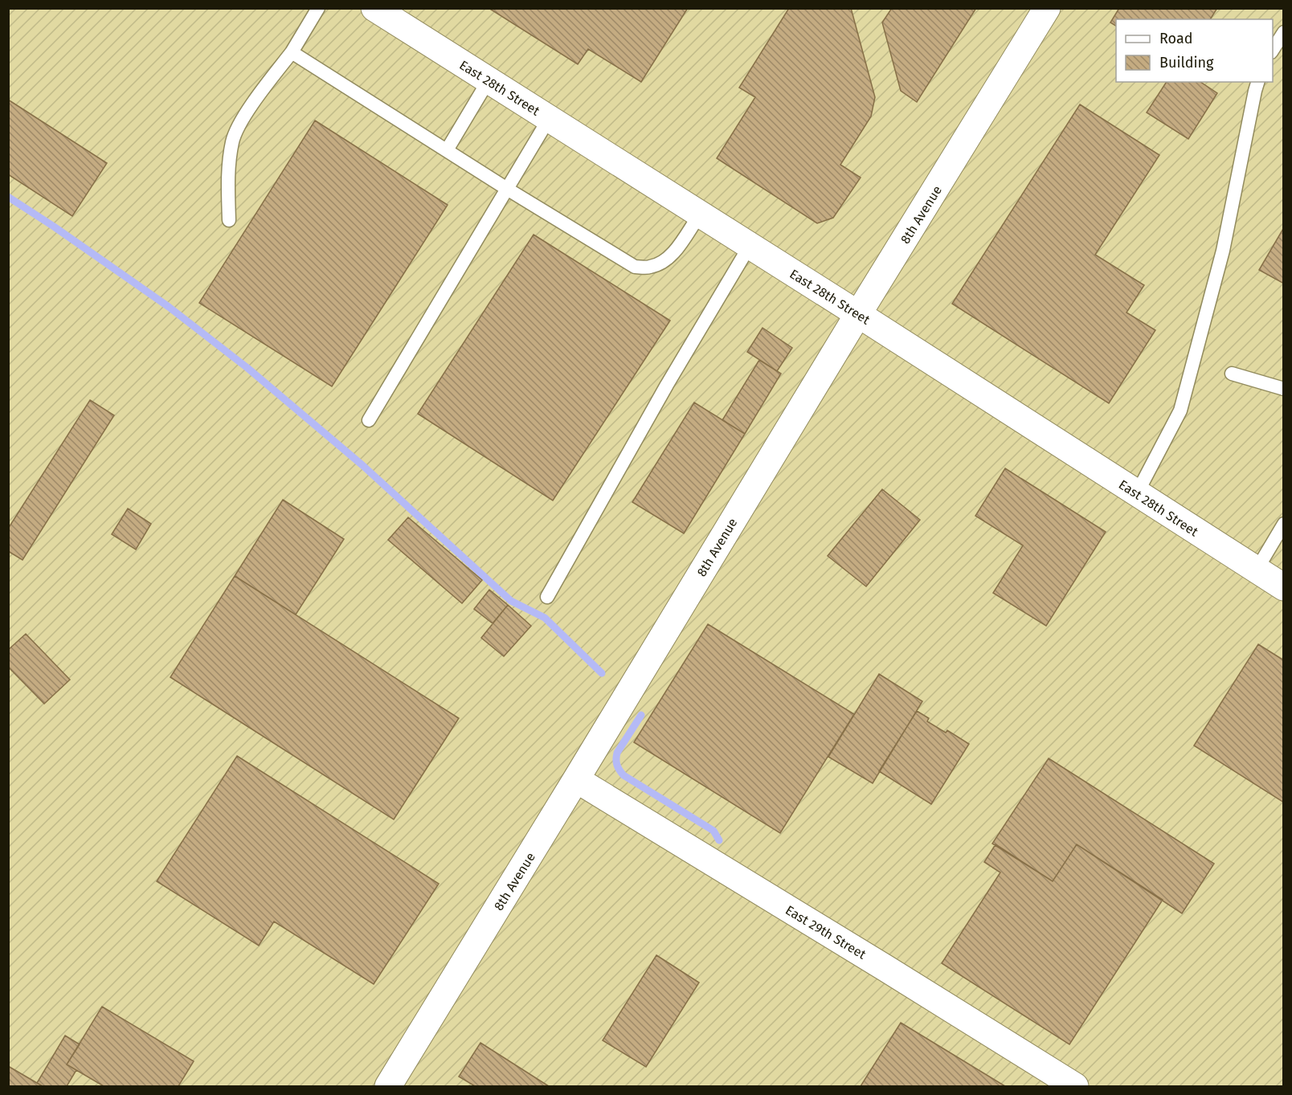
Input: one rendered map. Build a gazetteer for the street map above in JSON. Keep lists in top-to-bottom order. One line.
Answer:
{"streets":{"street":["East 28th Street","8th Avenue","East 29th Street"]},"crossings":[["East 28th Street","8th Avenue"],["8th Avenue","East 29th Street"]],"legend":["Road","Building"]}
